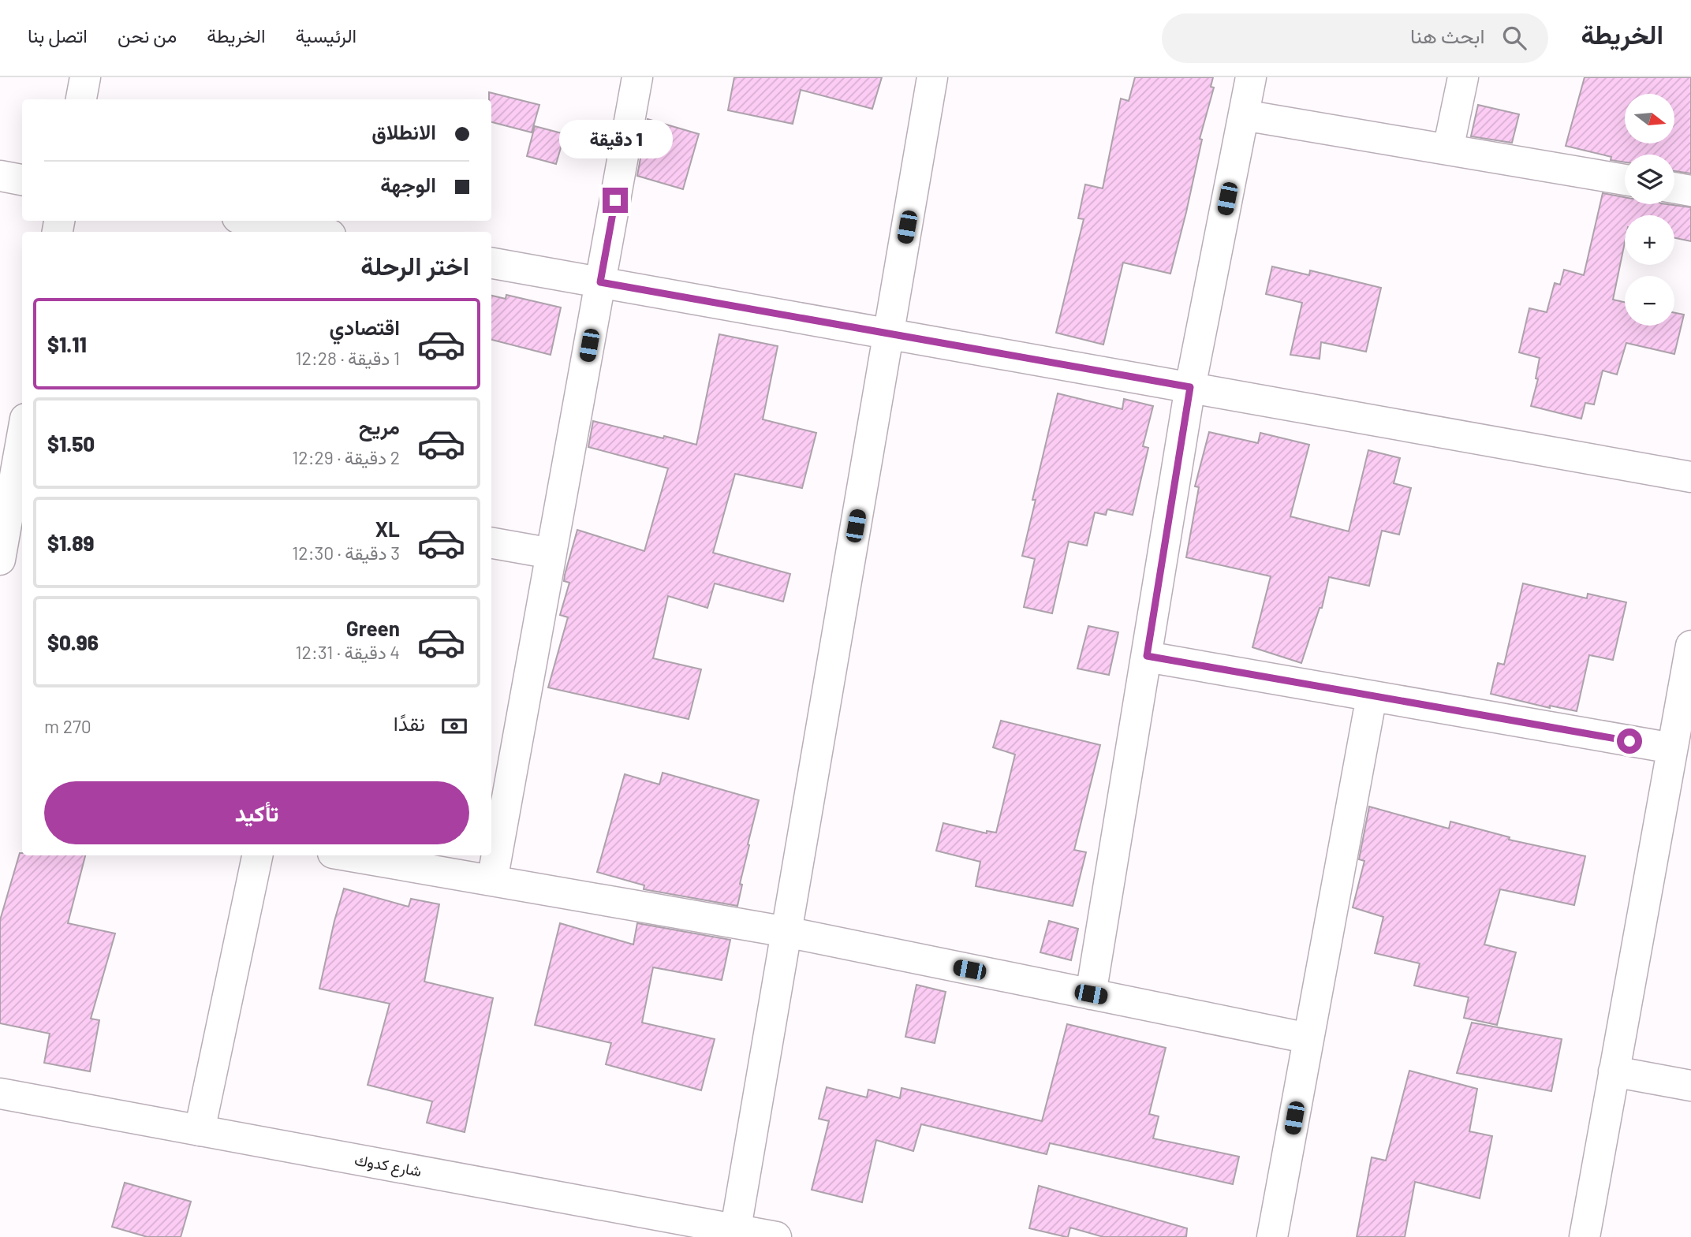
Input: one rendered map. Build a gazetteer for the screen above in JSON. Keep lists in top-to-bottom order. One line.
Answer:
{"streets":{"street":["شارع كدوك"]},"north":"right","page":{"header":"الخريطة","search":"ابحث هنا","nav":["الرئيسية","الخريطة","من نحن","اتصل بنا"],"map_buttons":["+","−"],"banner":["الانطلاق","الوجهة"],"bubble":"1 دقيقة","heading":"اختر الرحلة","list":[{"name":"اقتصادي","note":"1 دقيقة · 12:28","value":"$1.11"},{"name":"مريح","note":"2 دقيقة · 12:29","value":"$1.50"},{"name":"XL","note":"3 دقيقة · 12:30","value":"$1.89"},{"name":"Green","note":"4 دقيقة · 12:31","value":"$0.96"}],"pay":["نقدًا","270 m"],"buttons":"تأكيد"}}
